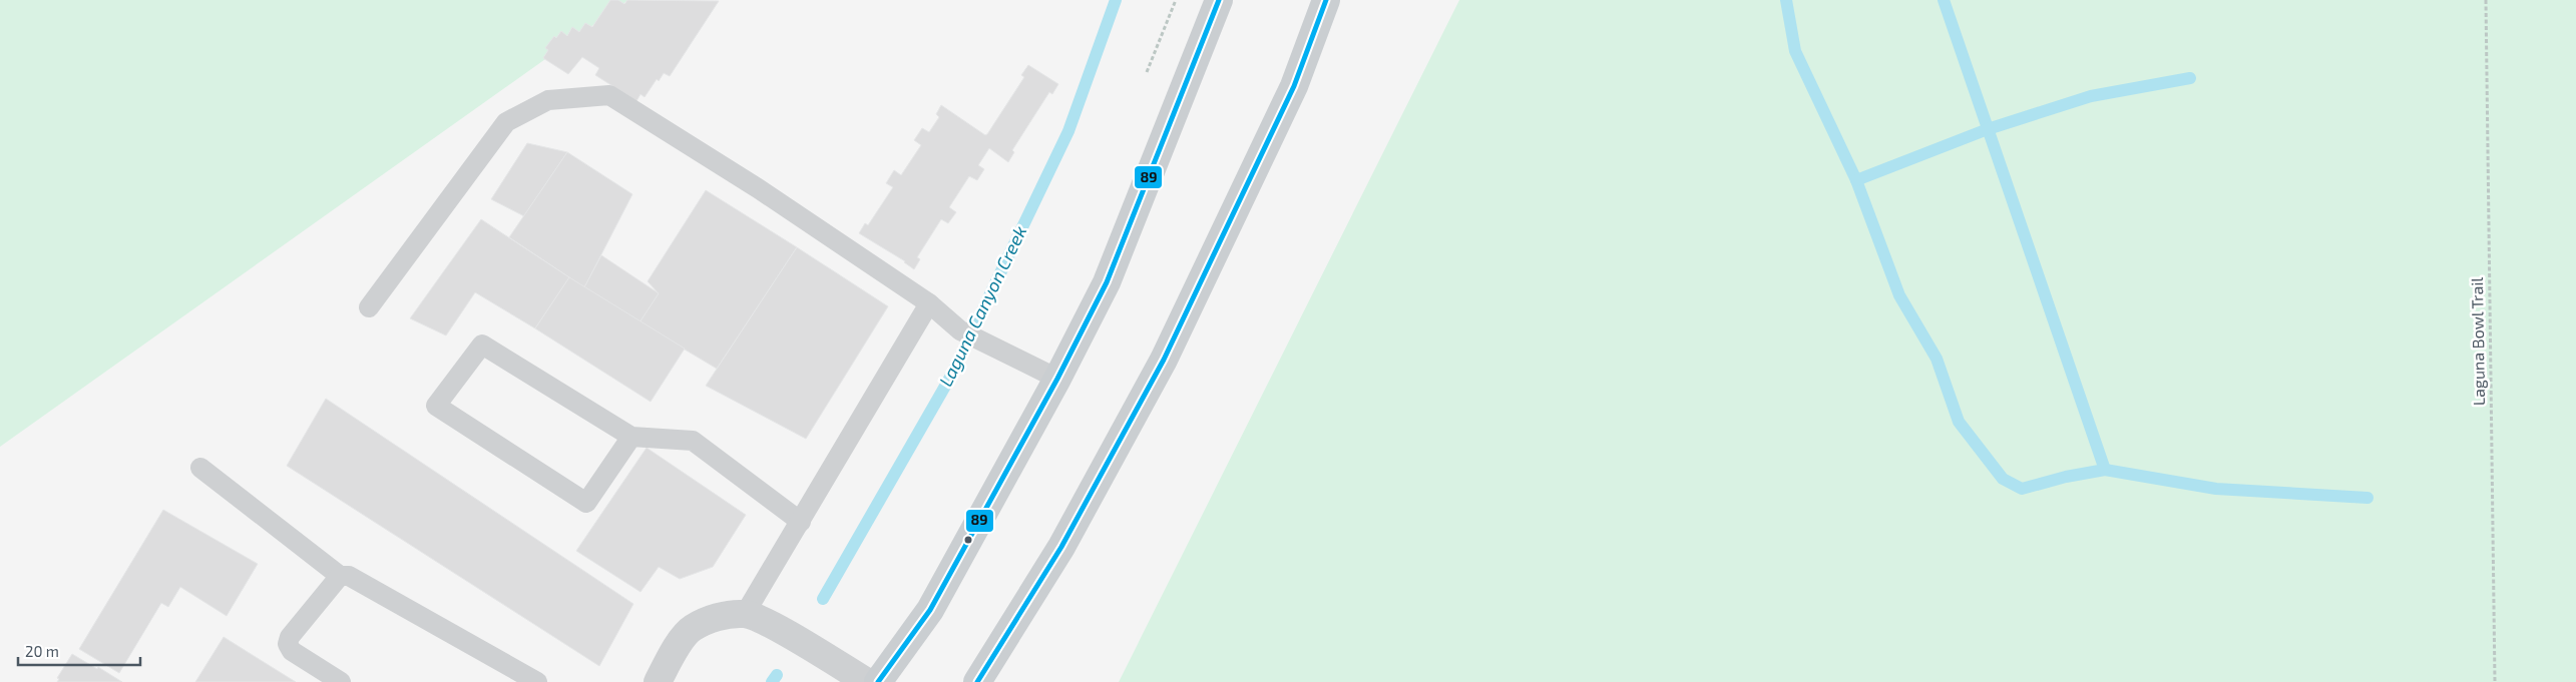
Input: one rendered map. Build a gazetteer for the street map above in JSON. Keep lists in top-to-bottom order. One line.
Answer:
{"streets":{"path":["Laguna Bowl Trail"]},"water":["Laguna Canyon Creek"],"lines":["transit line 89"],"scale_bar":"20 m"}
